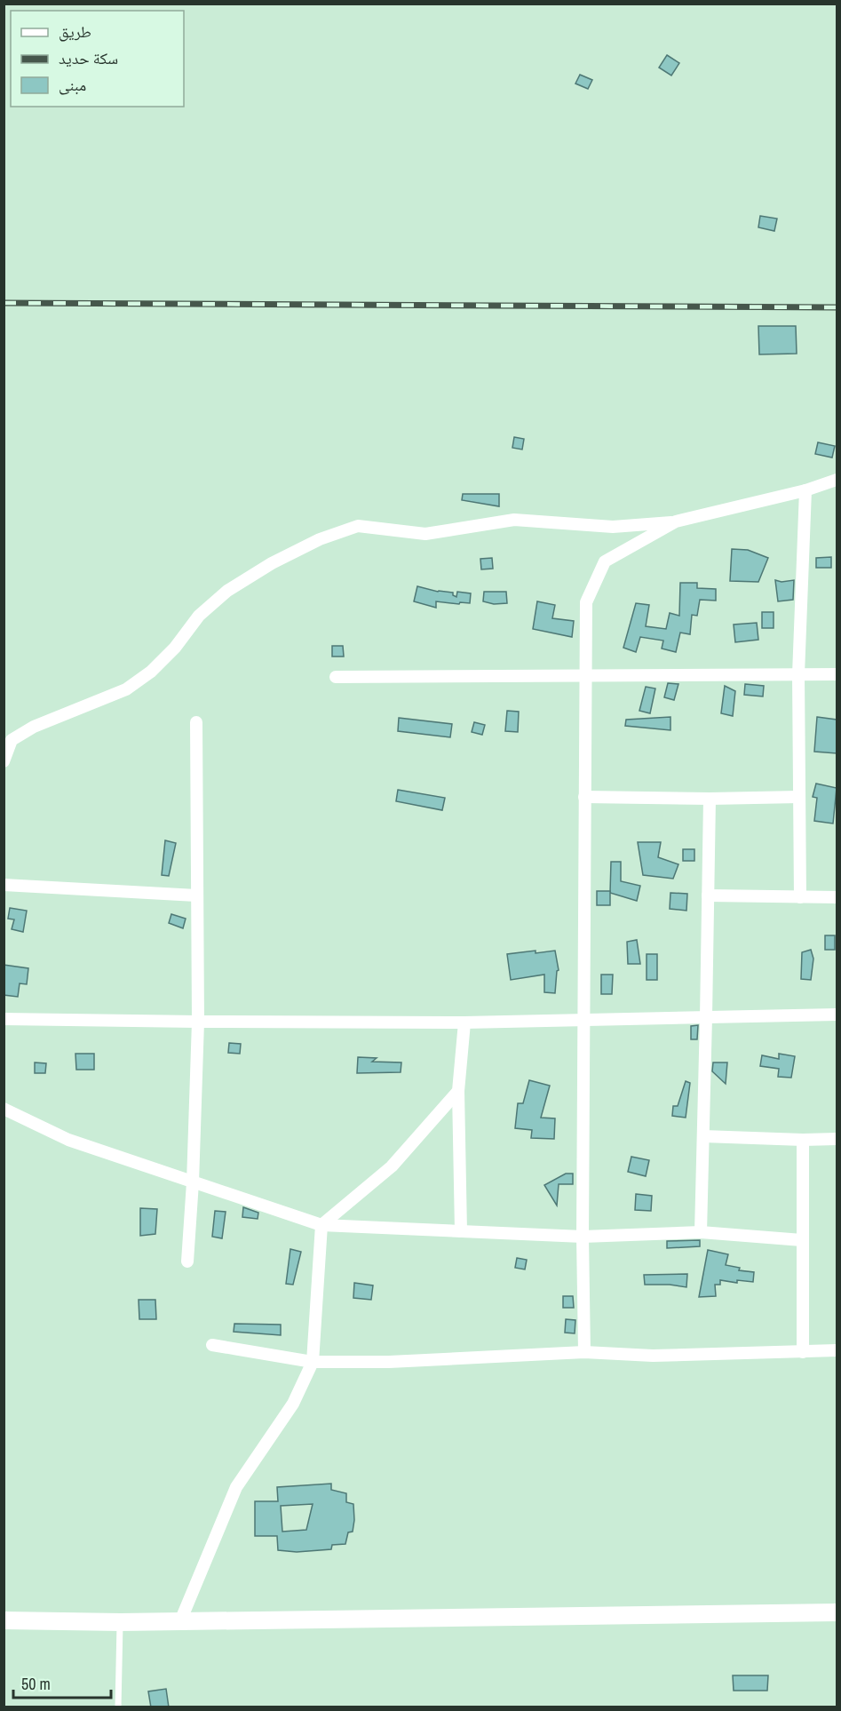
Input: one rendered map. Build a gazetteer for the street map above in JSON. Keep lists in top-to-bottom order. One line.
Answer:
{"legend":["طريق","سكة حديد","مبنى"],"scale_bar":"50 m"}
